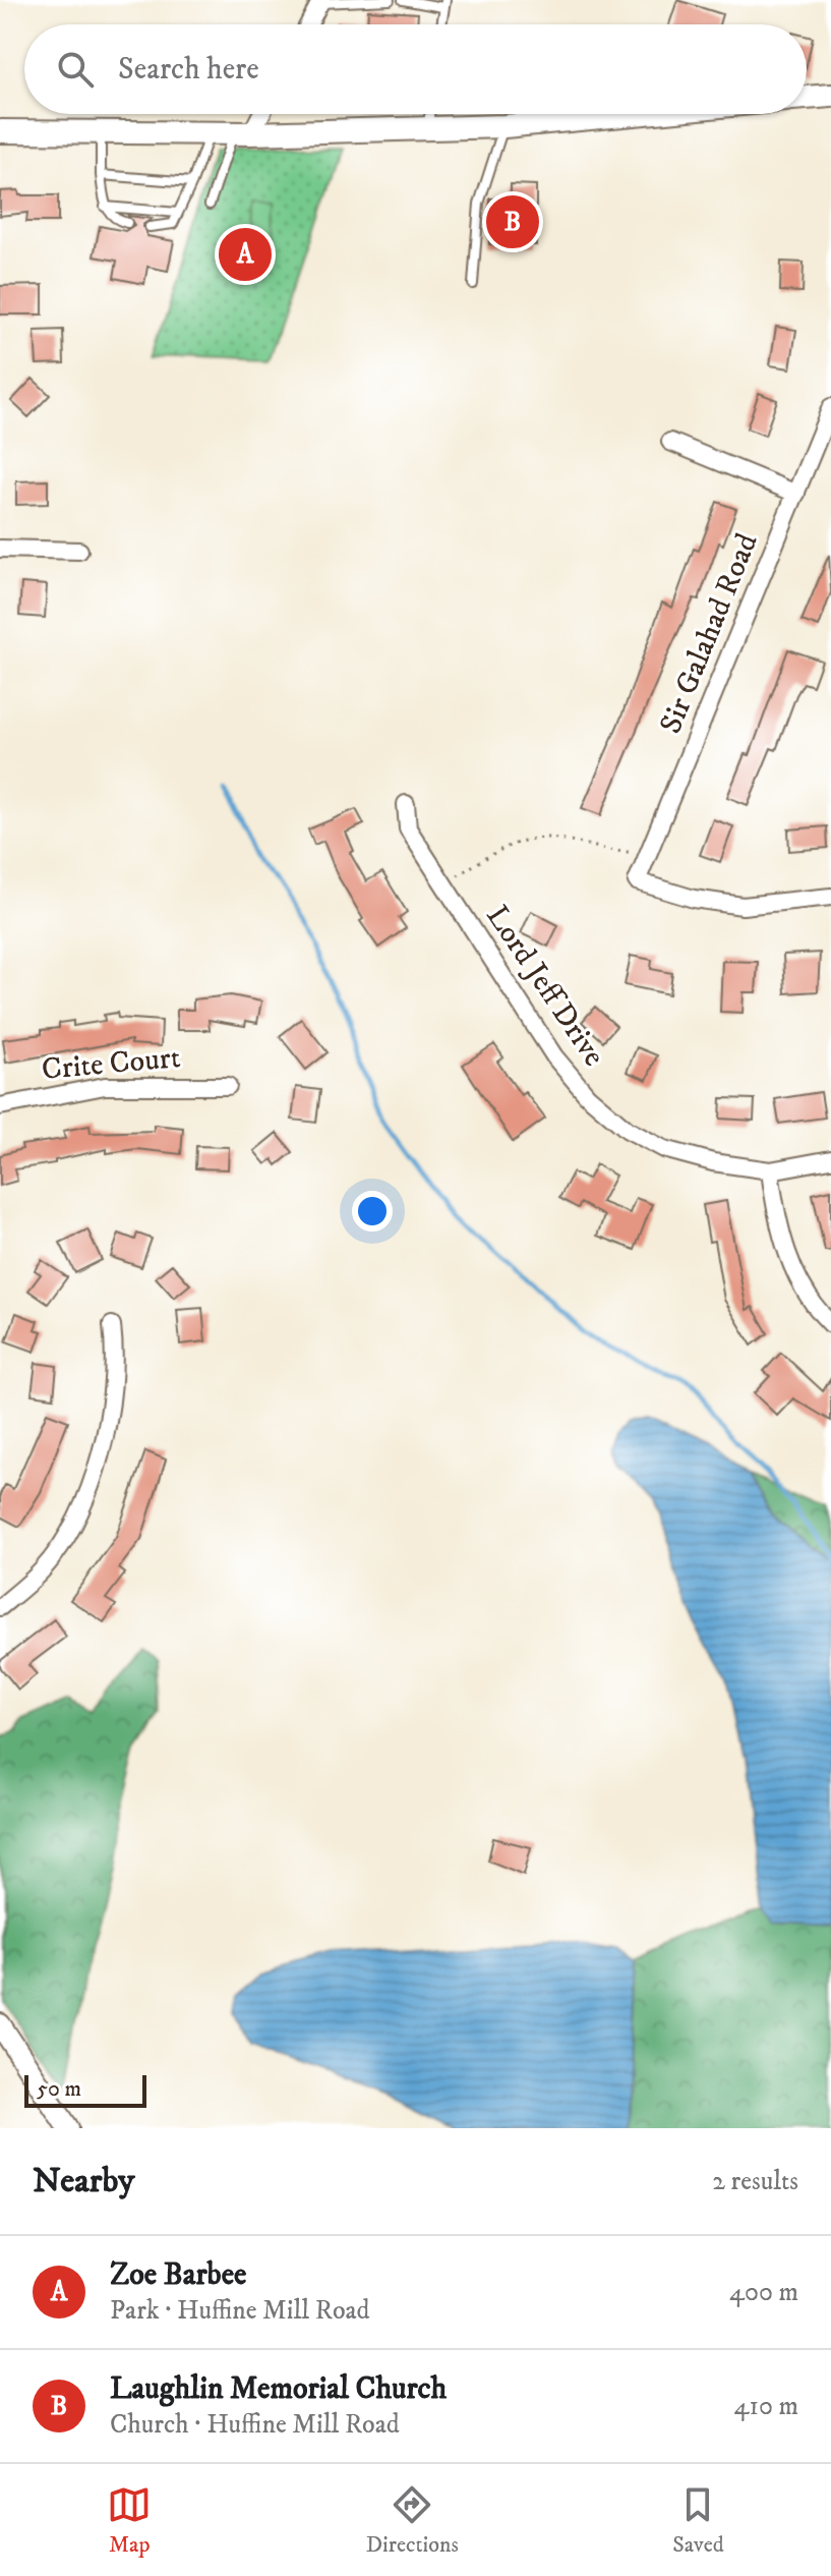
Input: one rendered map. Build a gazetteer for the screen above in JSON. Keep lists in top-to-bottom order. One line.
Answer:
{"streets":{"street":["Sir Galahad Road","Lord Jeff Drive","Crite Court"]},"scale_bar":"50 m","page":{"search":"Search here","pins":["B","A"],"scale":"50 m","heading":["Nearby","2 results"],"list":[{"mark":"A","name":"Zoe Barbee","note":"Park · Huffine Mill Road","value":"400 m"},{"mark":"B","name":"Laughlin Memorial Church","note":"Church · Huffine Mill Road","value":"410 m"}],"nav":["Map","Directions","Saved"]}}
